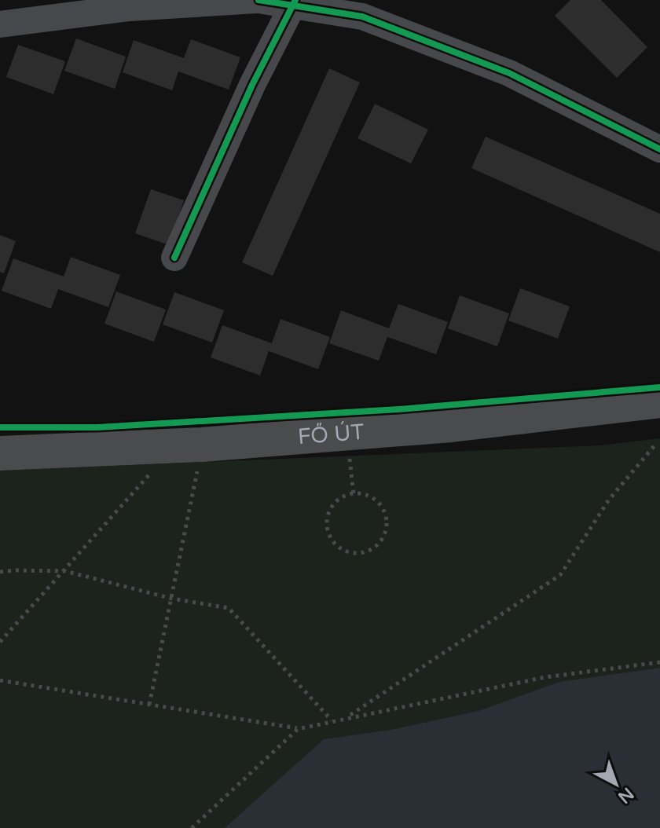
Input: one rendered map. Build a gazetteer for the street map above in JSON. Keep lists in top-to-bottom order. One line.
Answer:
{"streets":{"main road":["FŐ ÚT"]},"north":"bottom right"}
